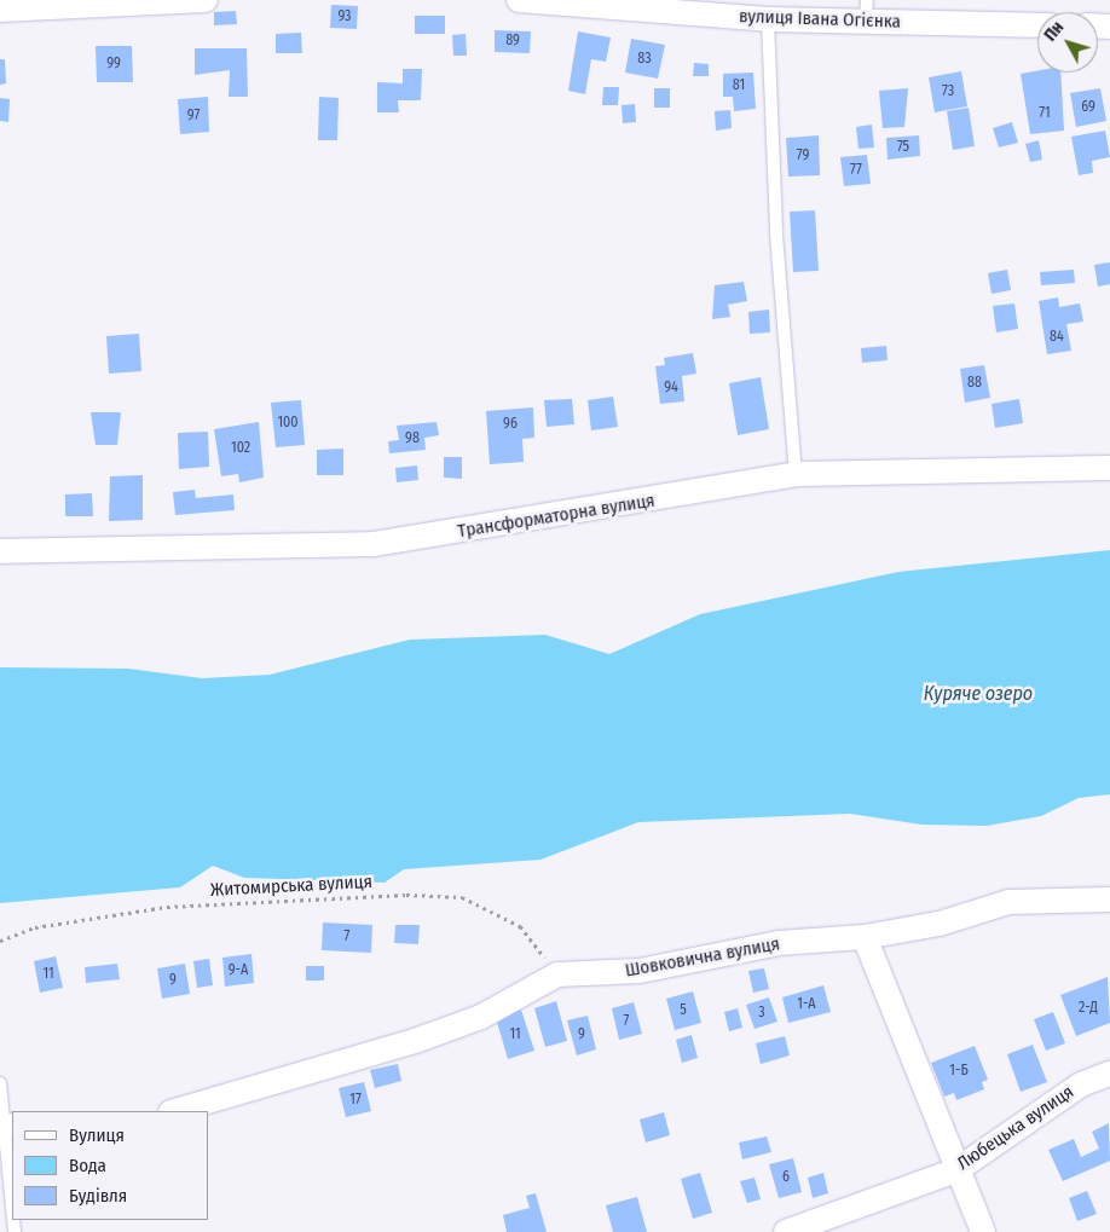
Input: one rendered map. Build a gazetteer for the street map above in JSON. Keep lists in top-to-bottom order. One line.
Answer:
{"streets":{"street":["вулиця Івана Огієнка","Трансформаторна вулиця","Шовковична вулиця","Любецька вулиця"],"path":["Житомирська вулиця"]},"crossings":[["Житомирська вулиця","Шовковична вулиця"]],"water":["Куряче озеро"],"house_numbers":["93","89","83","99","81","73","69","71","97","75","79","77","84","88","94","100","96","98","102","7","9-А","11","9","1-А","2-Д","5","3","7","11","9","1-Б","17","6"],"legend":["Вулиця","Вода","Будівля"],"north":"top left"}
